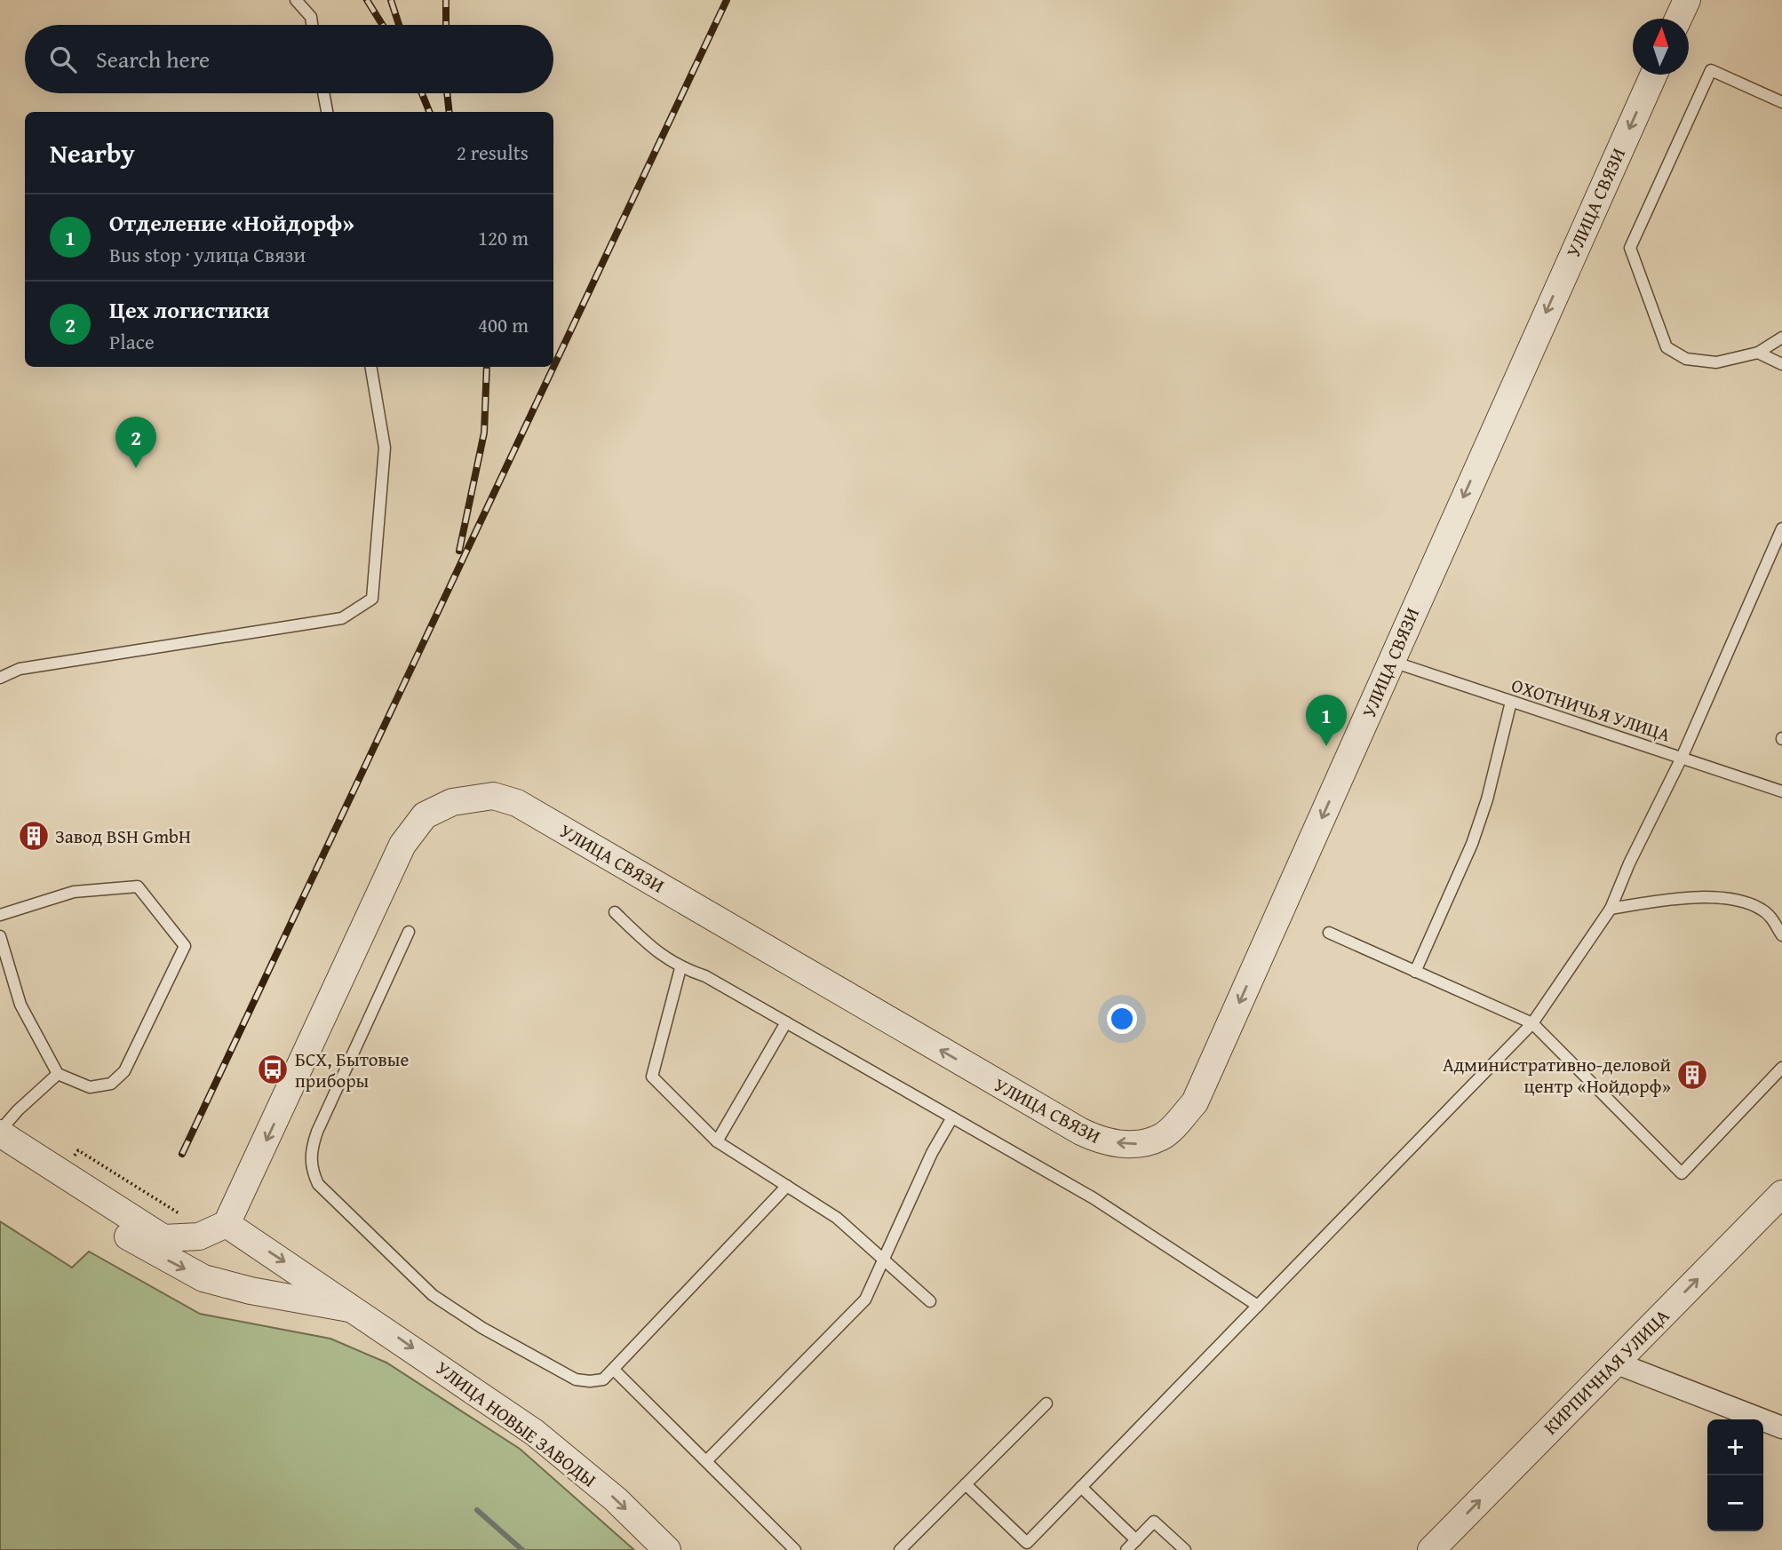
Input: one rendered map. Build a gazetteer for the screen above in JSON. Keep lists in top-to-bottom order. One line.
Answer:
{"streets":{"street":["УЛИЦА СВЯЗИ","КИРПИЧНАЯ УЛИЦА","УЛИЦА НОВЫЕ ЗАВОДЫ"],"lane":["ОХОТНИЧЬЯ УЛИЦА"]},"crossings":[["УЛИЦА СВЯЗИ","ОХОТНИЧЬЯ УЛИЦА"],["УЛИЦА СВЯЗИ","УЛИЦА НОВЫЕ ЗАВОДЫ"]],"one_way":["КИРПИЧНАЯ УЛИЦА","УЛИЦА НОВЫЕ ЗАВОДЫ"],"places":{"building":["Завод BSH GmbH","Административно-деловой центр «Нойдорф»"],"bus stop":["БСХ, Бытовые приборы"]},"north":"top","page":{"search":"Search here","heading":["Nearby","2 results"],"list":[{"mark":"1","name":"Отделение «Нойдорф»","note":"Bus stop · улица Связи","value":"120 m"},{"mark":"2","name":"Цех логистики","note":"Place","value":"400 m"}],"pins":["2","1"],"map_buttons":["+","−"]}}
